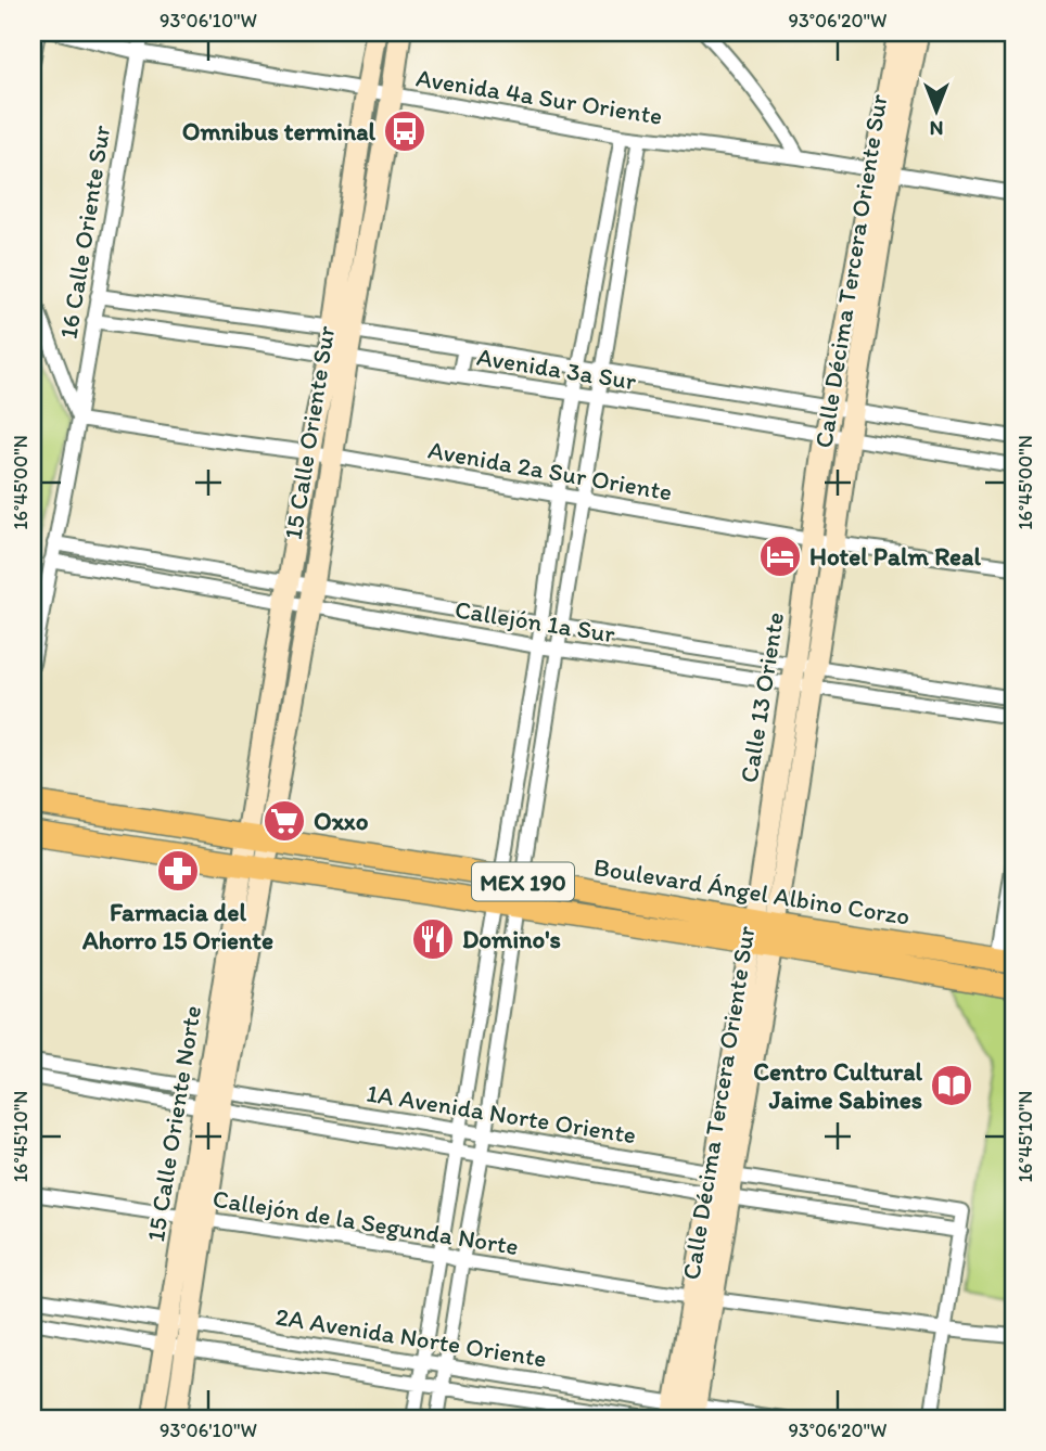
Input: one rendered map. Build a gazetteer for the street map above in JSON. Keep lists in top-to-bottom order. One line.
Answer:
{"streets":{"main road":["Calle Décima Tercera Oriente Sur","15 Calle Oriente Sur","Calle 13 Oriente","MEX 190","Boulevard Ángel Albino Corzo","15 Calle Oriente Norte"],"street":["Avenida 4a Sur Oriente","16 Calle Oriente Sur","Avenida 3a Sur","Avenida 2a Sur Oriente","Callejón 1a Sur","1A Avenida Norte Oriente","Callejón de la Segunda Norte","2A Avenida Norte Oriente"]},"crossings":[["Avenida 4a Sur Oriente","16 Calle Oriente Sur"],["Avenida 4a Sur Oriente","Calle Décima Tercera Oriente Sur"],["Avenida 4a Sur Oriente","15 Calle Oriente Sur"],["Avenida 4a Sur Oriente","Calle 13 Oriente"],["16 Calle Oriente Sur","Avenida 3a Sur"],["16 Calle Oriente Sur","Avenida 2a Sur Oriente"],["16 Calle Oriente Sur","Callejón 1a Sur"],["Calle Décima Tercera Oriente Sur","Avenida 3a Sur"],["Calle Décima Tercera Oriente Sur","Avenida 2a Sur Oriente"],["Calle Décima Tercera Oriente Sur","Callejón 1a Sur"],["Calle Décima Tercera Oriente Sur","Calle 13 Oriente"],["Calle Décima Tercera Oriente Sur","Boulevard Ángel Albino Corzo"],["Calle Décima Tercera Oriente Sur","1A Avenida Norte Oriente"],["Calle Décima Tercera Oriente Sur","Callejón de la Segunda Norte"],["Calle Décima Tercera Oriente Sur","2A Avenida Norte Oriente"],["Avenida 3a Sur","15 Calle Oriente Sur"],["Avenida 3a Sur","Calle 13 Oriente"],["15 Calle Oriente Sur","Avenida 2a Sur Oriente"],["15 Calle Oriente Sur","Callejón 1a Sur"],["15 Calle Oriente Sur","Boulevard Ángel Albino Corzo"],["15 Calle Oriente Sur","15 Calle Oriente Norte"],["Avenida 2a Sur Oriente","Calle 13 Oriente"],["Callejón 1a Sur","Calle 13 Oriente"],["Boulevard Ángel Albino Corzo","15 Calle Oriente Norte"],["1A Avenida Norte Oriente","15 Calle Oriente Norte"],["15 Calle Oriente Norte","Callejón de la Segunda Norte"],["15 Calle Oriente Norte","2A Avenida Norte Oriente"]],"places":{"bus stop":["Omnibus terminal"],"hotel":["Hotel Palm Real"],"supermarket":["Oxxo"],"pharmacy":["Farmacia del Ahorro 15 Oriente"],"restaurant":["Domino's"],"library":["Centro Cultural Jaime Sabines"]},"north":"bottom","coordinates":["93°06'10\"W","93°06'20\"W","16°45'00\"N","16°45'10\"N"]}
